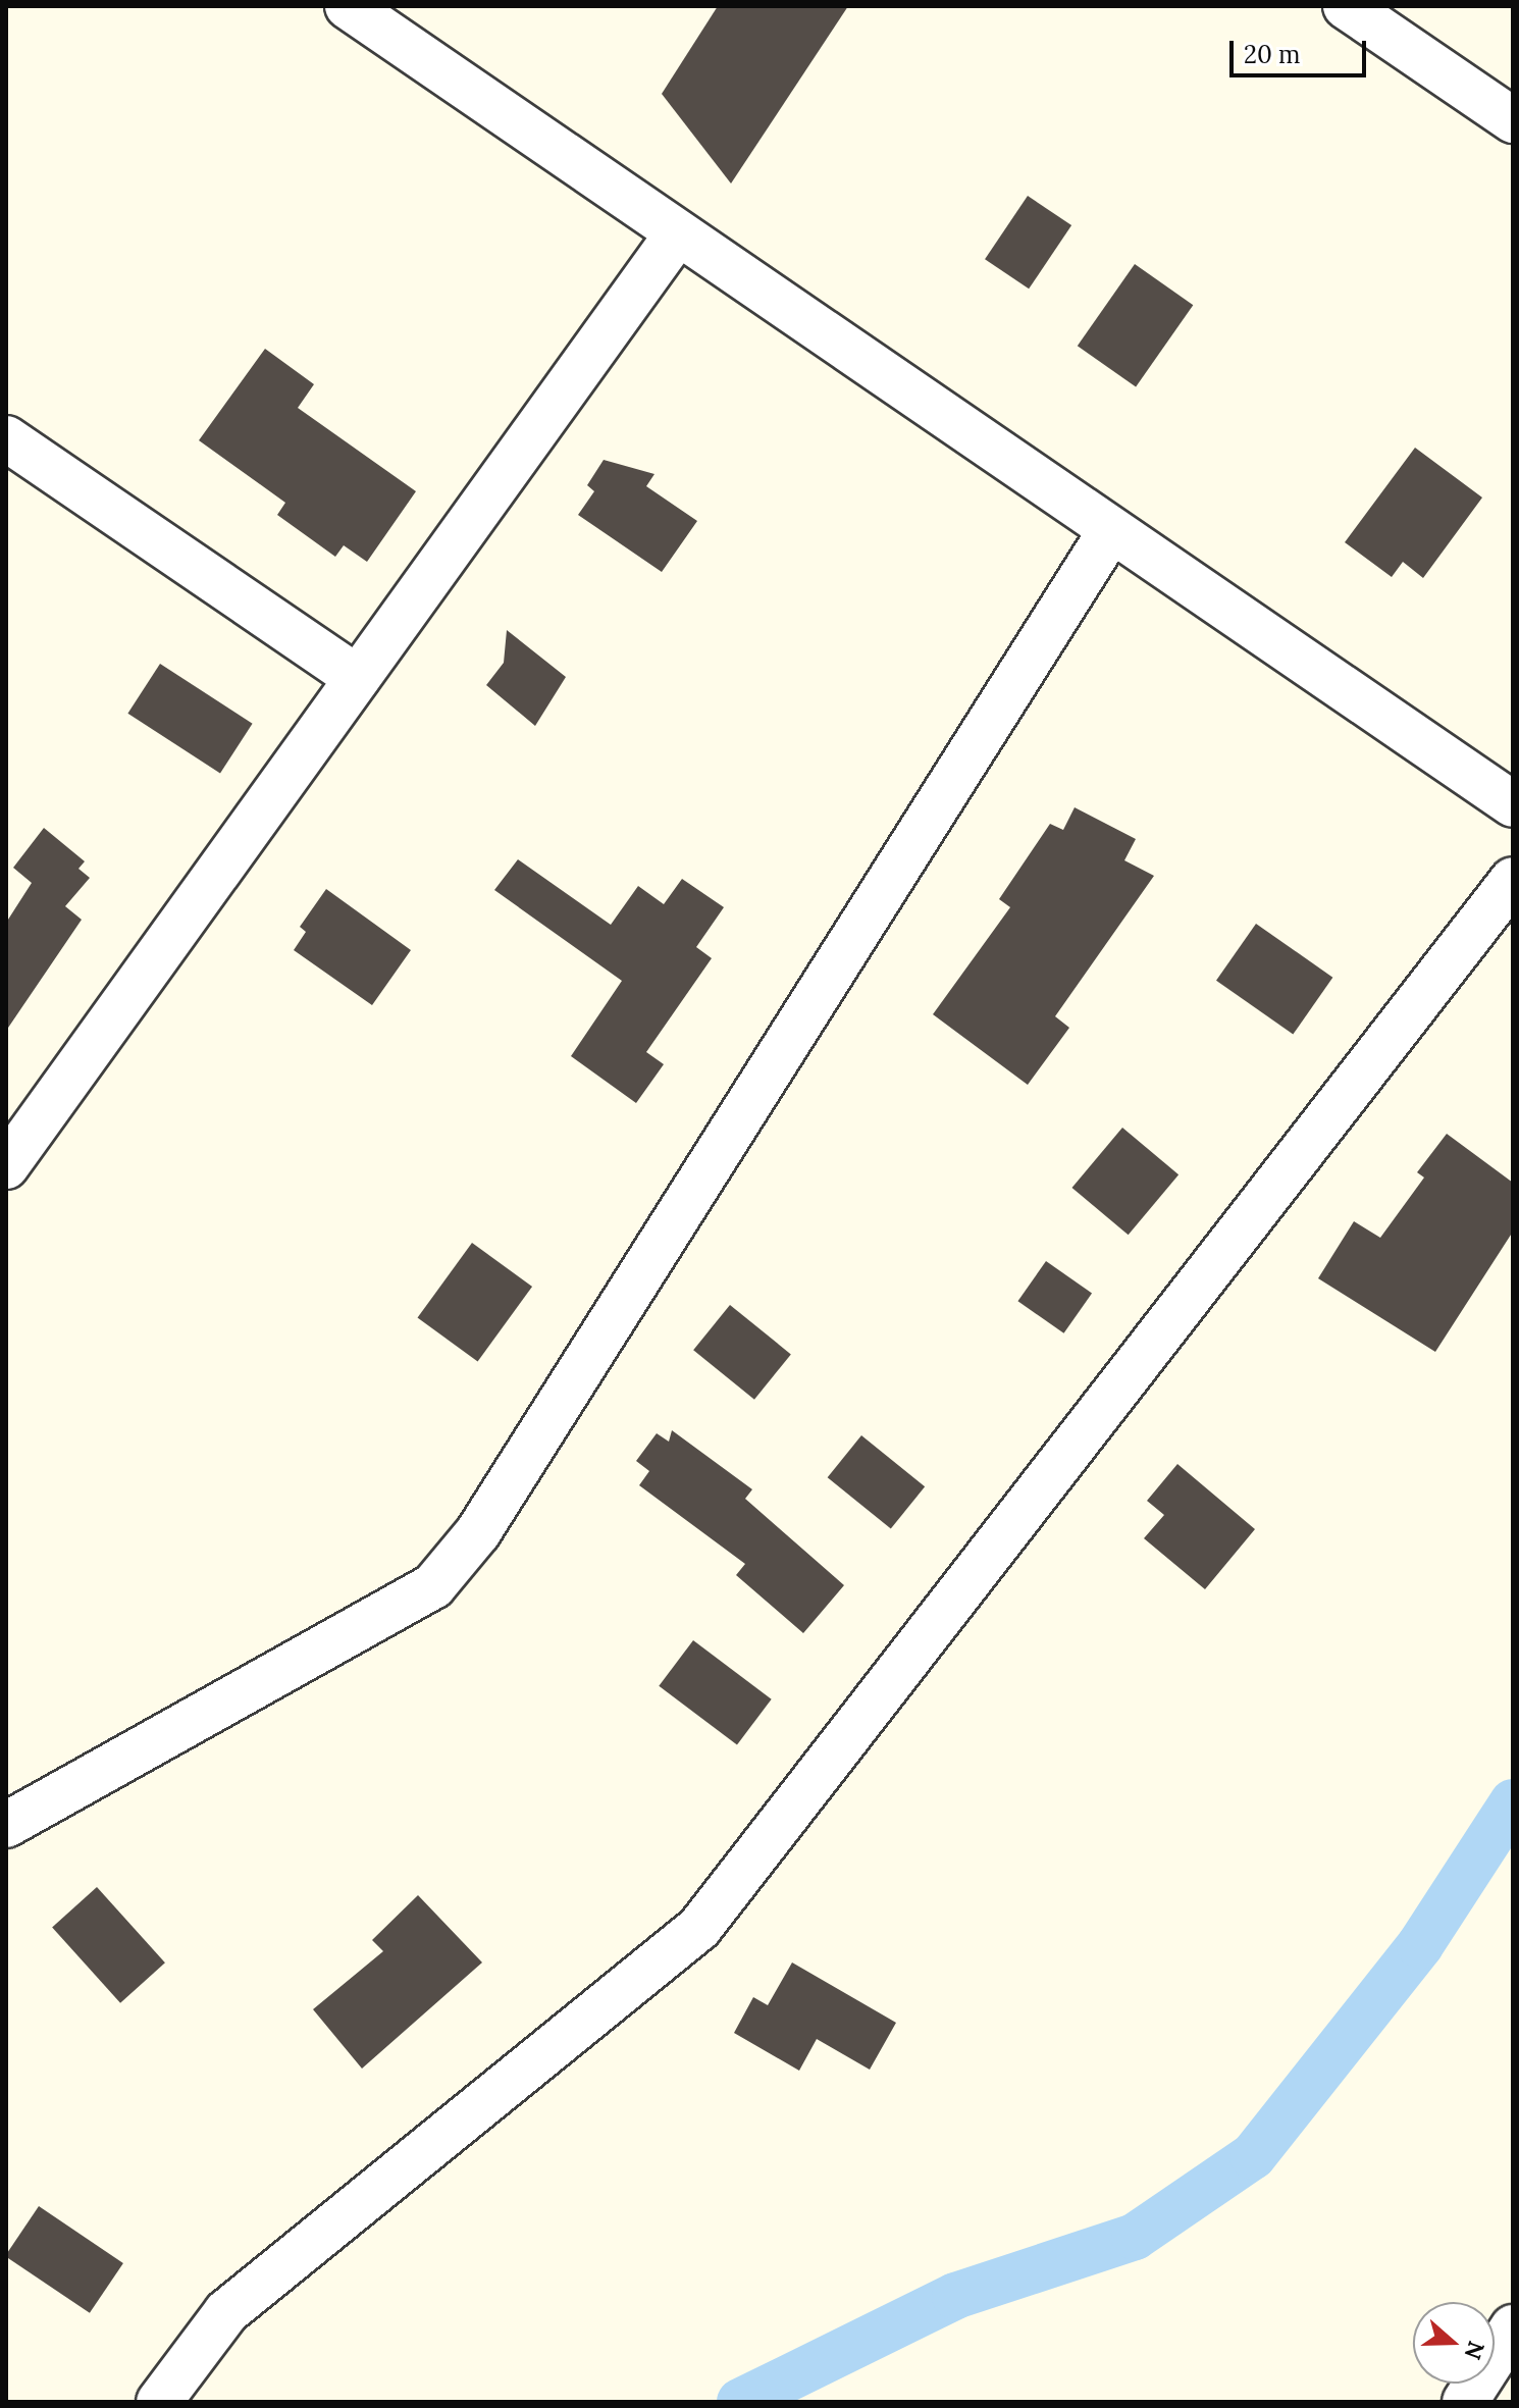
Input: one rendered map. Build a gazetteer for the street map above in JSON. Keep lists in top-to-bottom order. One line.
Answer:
{"scale_bar":"20 m","north":"right"}
